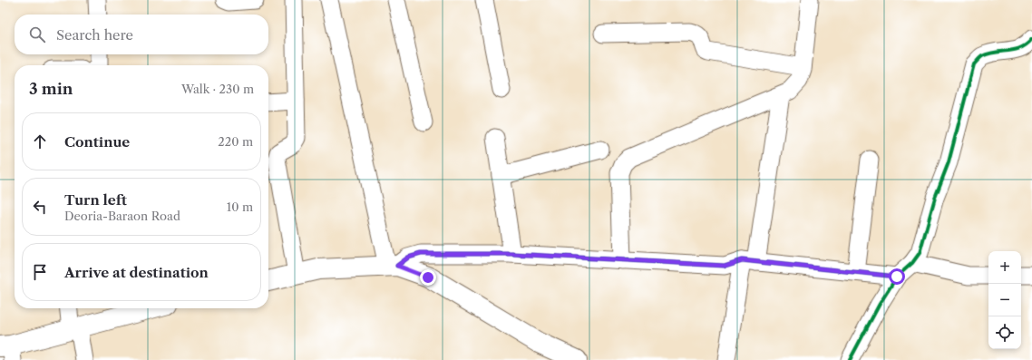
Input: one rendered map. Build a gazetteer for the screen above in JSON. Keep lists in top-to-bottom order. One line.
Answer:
{"page":{"search":"Search here","heading":["3 min","Walk · 230 m"],"list":[["Continue","220 m"],["Turn left","Deoria-Baraon Road","10 m"],"Arrive at destination"],"map_buttons":["+","−"]}}
